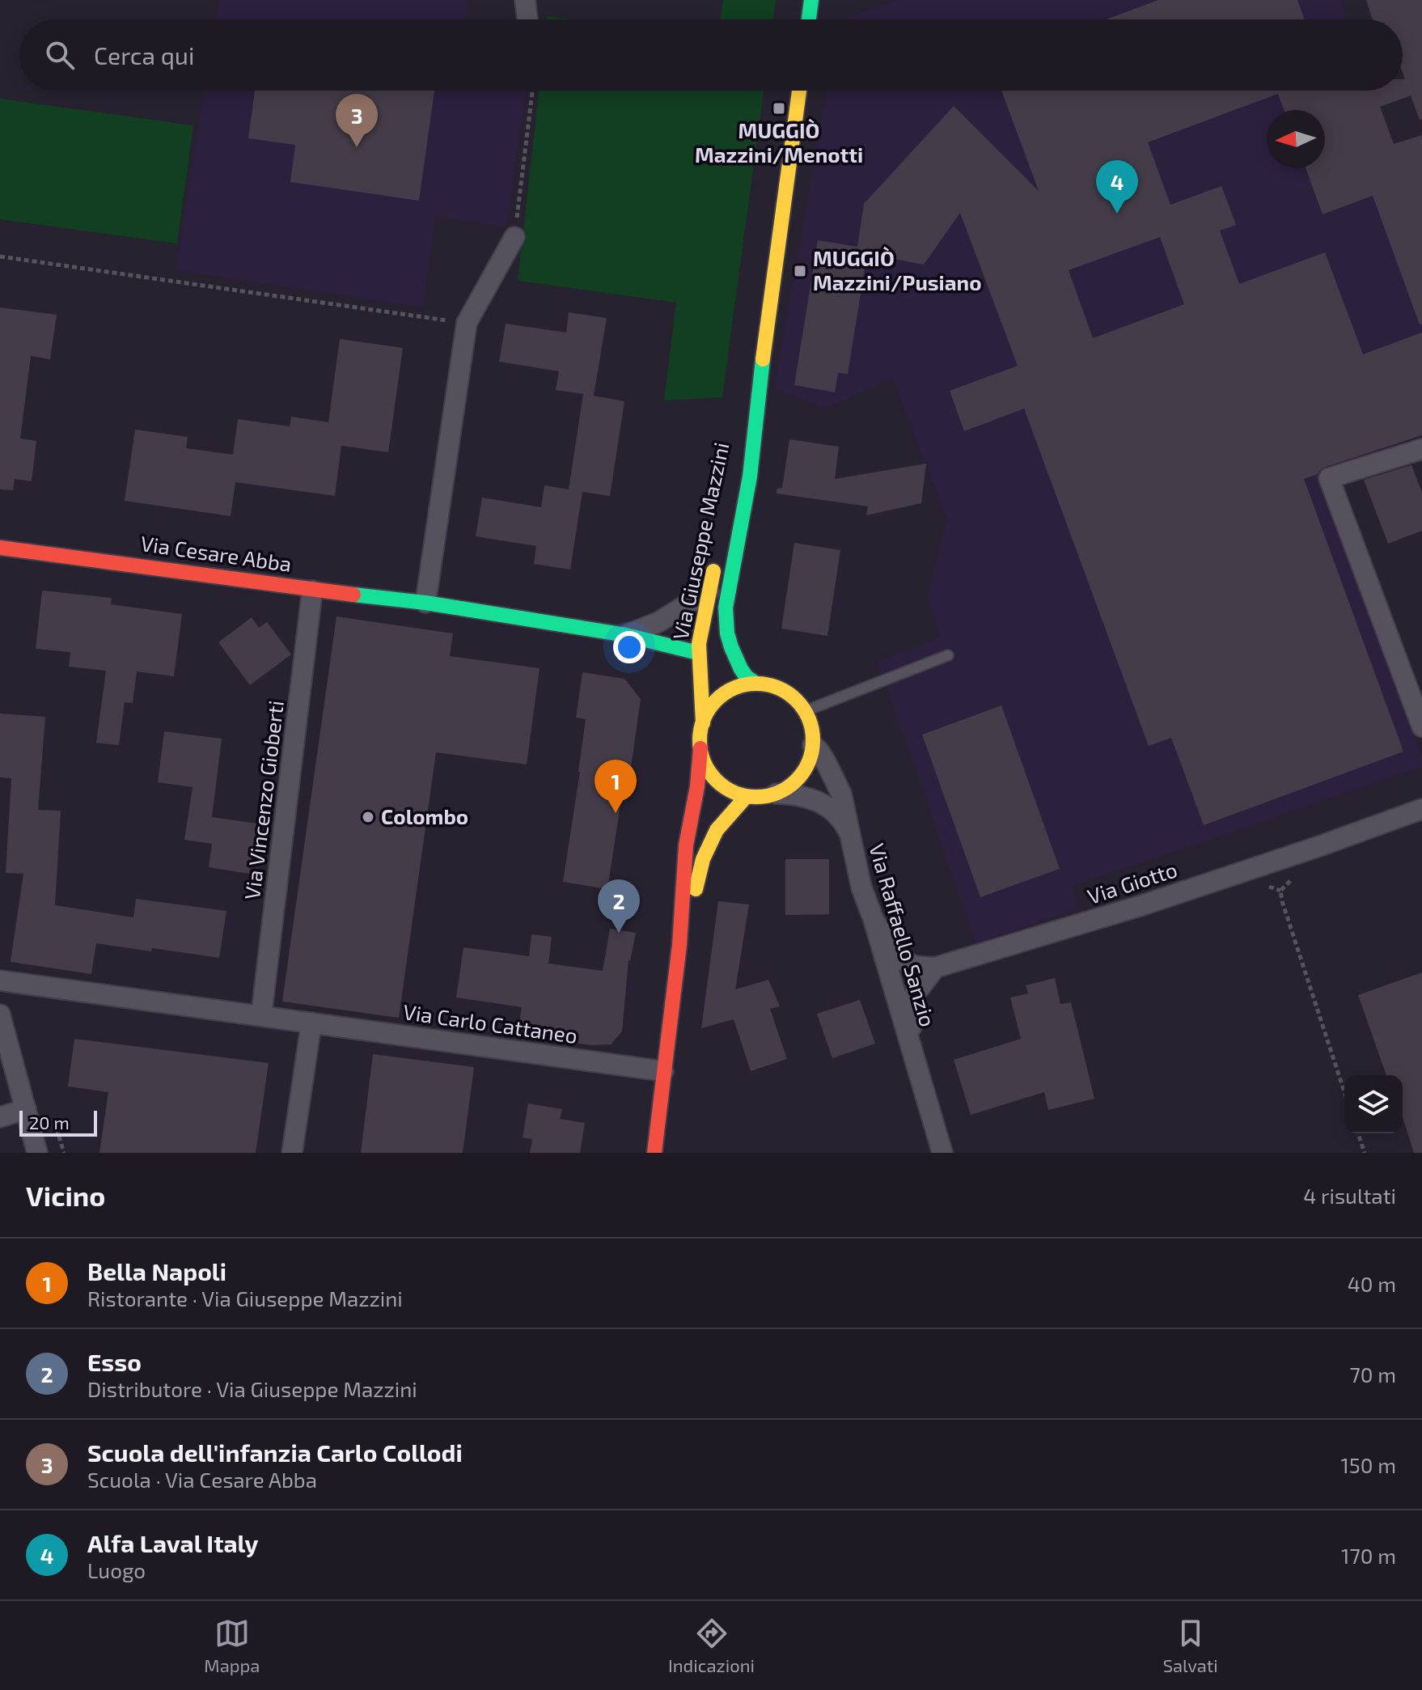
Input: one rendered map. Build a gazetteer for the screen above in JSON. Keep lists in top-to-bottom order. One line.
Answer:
{"streets":{"main road":["Via Giuseppe Mazzini","Via Cesare Abba"],"street":["Via Vincenzo Gioberti","Via Giotto","Via Raffaello Sanzio","Via Carlo Cattaneo"]},"crossings":[["Via Giuseppe Mazzini","Via Cesare Abba"],["Via Giuseppe Mazzini","Via Raffaello Sanzio"],["Via Cesare Abba","Via Vincenzo Gioberti"],["Via Vincenzo Gioberti","Via Carlo Cattaneo"],["Via Giotto","Via Raffaello Sanzio"]],"places":{"transit":["MUGGIÒ Mazzini/Menotti","MUGGIÒ Mazzini/Pusiano"],"other":["Colombo"]},"scale_bar":"20 m","north":"left","page":{"search":"Cerca qui","pins":["3","4","1","2"],"scale":"20 m","heading":["Vicino","4 risultati"],"list":[{"mark":"1","name":"Bella Napoli","note":"Ristorante · Via Giuseppe Mazzini","value":"40 m"},{"mark":"2","name":"Esso","note":"Distributore · Via Giuseppe Mazzini","value":"70 m"},{"mark":"3","name":"Scuola dell'infanzia Carlo Collodi","note":"Scuola · Via Cesare Abba","value":"150 m"},{"mark":"4","name":"Alfa Laval Italy","note":"Luogo","value":"170 m"}],"nav":["Mappa","Indicazioni","Salvati"]}}
